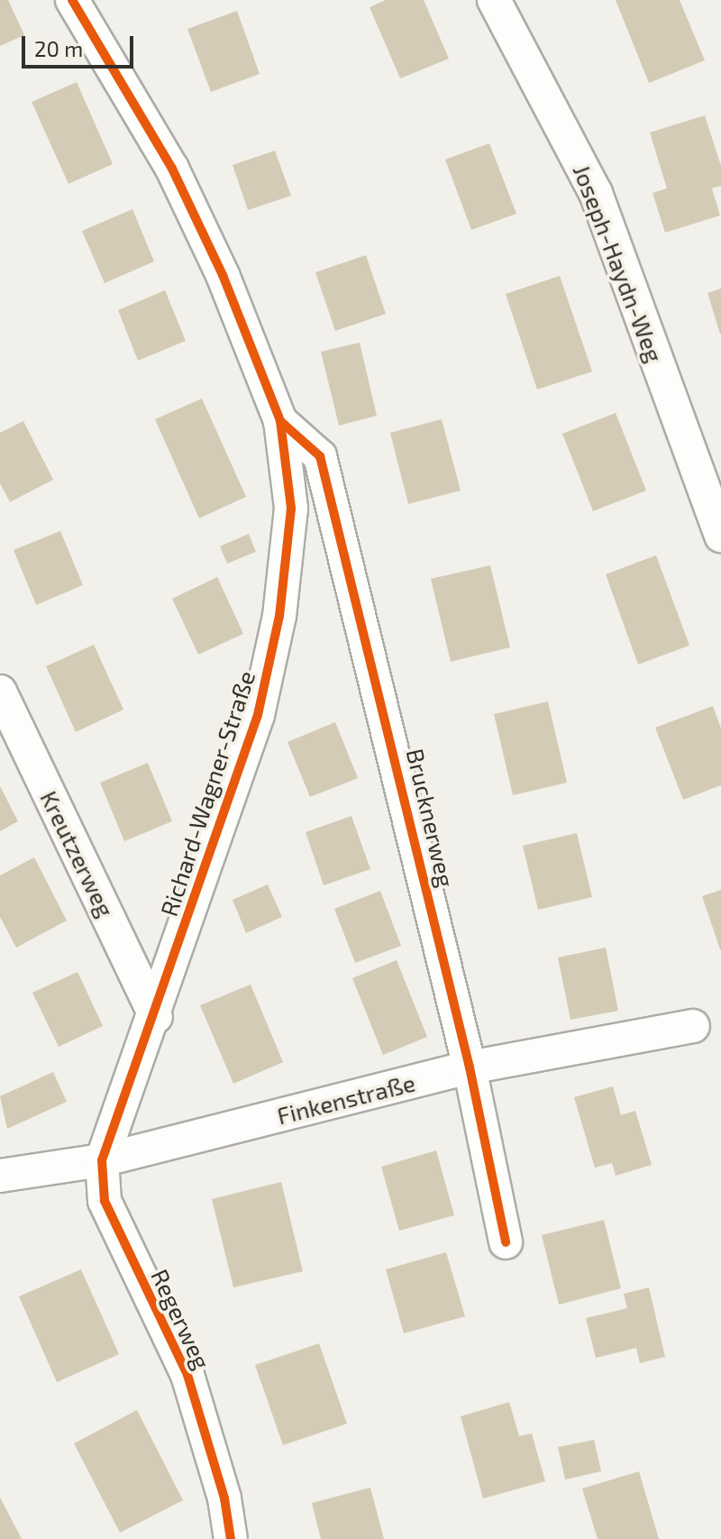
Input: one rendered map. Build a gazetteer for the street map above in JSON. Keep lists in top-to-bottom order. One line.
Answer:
{"streets":{"street":["Joseph-Haydn-Weg","Richard-Wagner-Straße","Brucknerweg","Kreutzerweg","Finkenstraße","Regerweg"]},"crossings":[["Richard-Wagner-Straße","Brucknerweg"],["Richard-Wagner-Straße","Kreutzerweg"],["Richard-Wagner-Straße","Finkenstraße"],["Richard-Wagner-Straße","Regerweg"],["Brucknerweg","Finkenstraße"],["Finkenstraße","Regerweg"]],"scale_bar":"20 m"}
